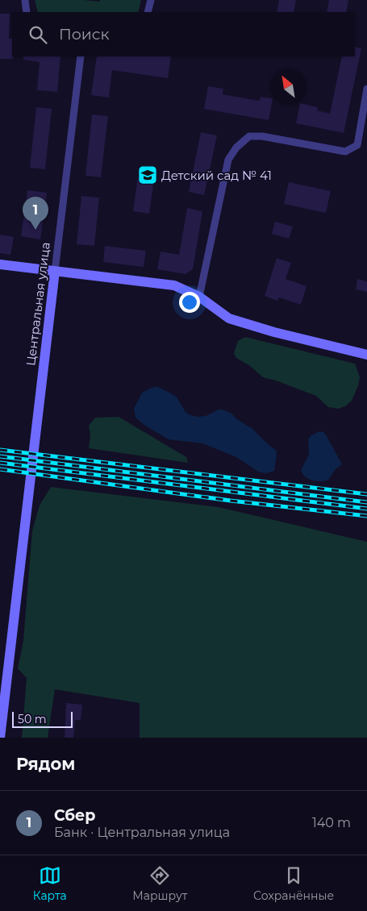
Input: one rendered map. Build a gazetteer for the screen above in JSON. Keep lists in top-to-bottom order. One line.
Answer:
{"streets":{"street":["Центральная улица"]},"places":{"school or university":["Детский сад № 41"]},"scale_bar":"50 m","north":"top left","page":{"search":"Поиск","pins":"1","scale":"50 m","heading":"Рядом","list":[{"mark":"1","name":"Сбер","note":"Банк · Центральная улица","value":"140 m"}],"nav":["Карта","Маршрут","Сохранённые"]}}
